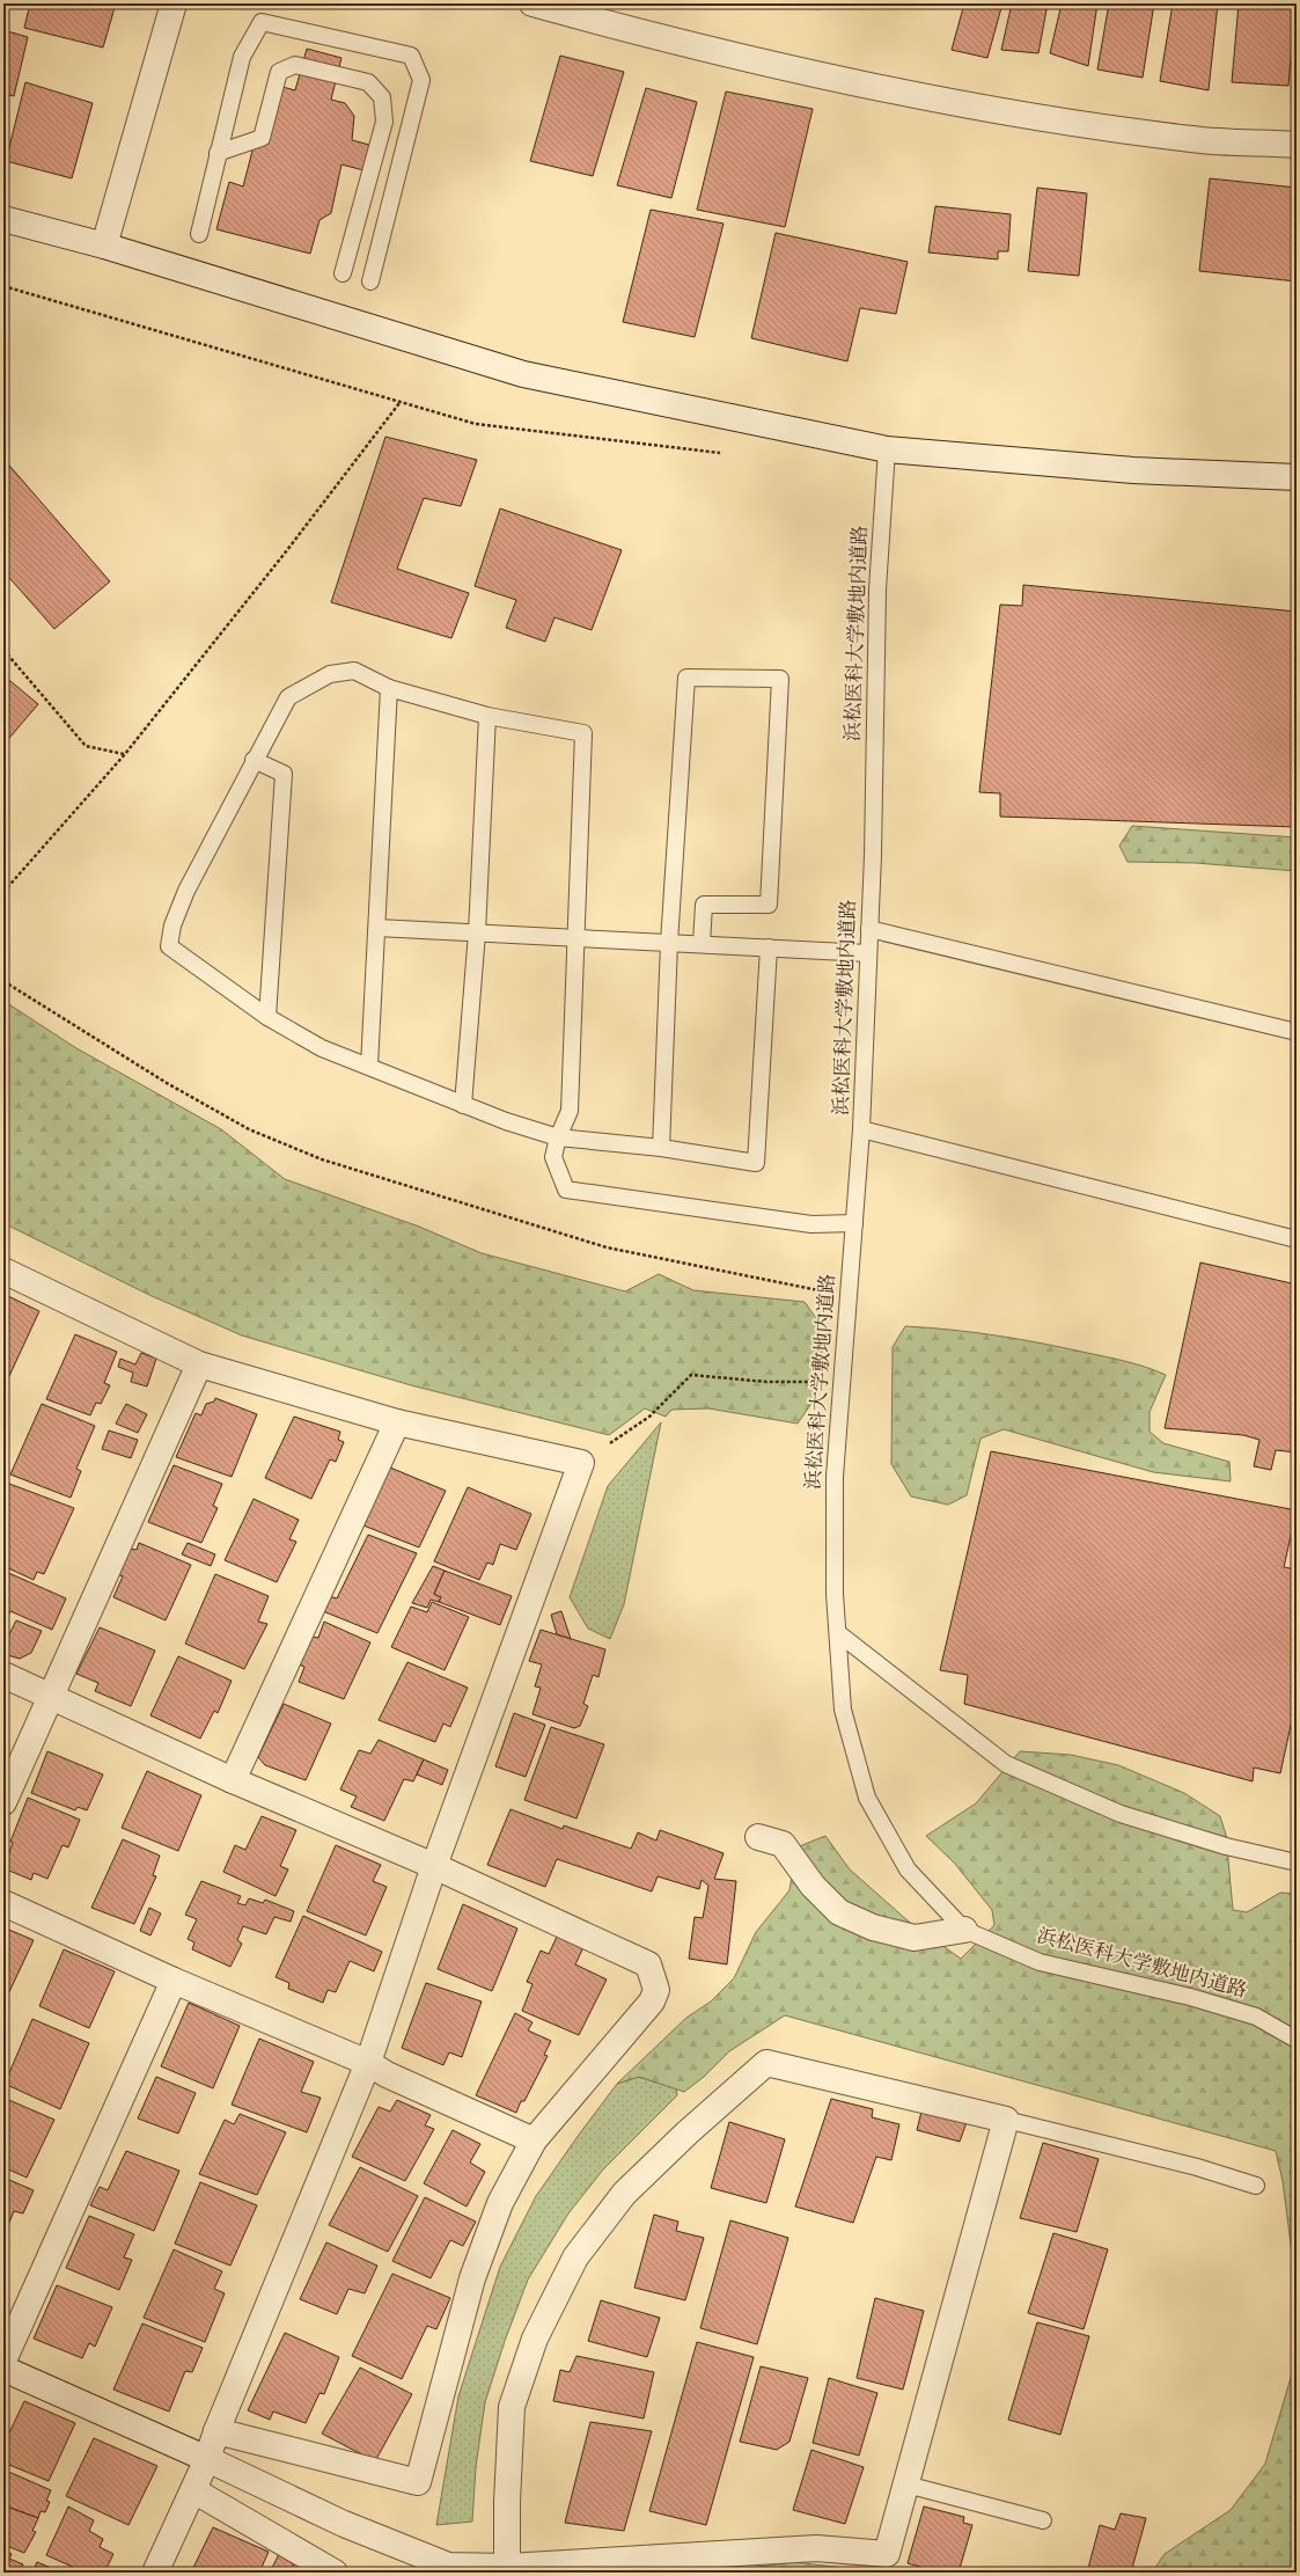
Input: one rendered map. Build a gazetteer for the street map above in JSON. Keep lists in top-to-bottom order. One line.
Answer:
{"streets":{"lane":["浜松医科大学敷地内道路"]}}
